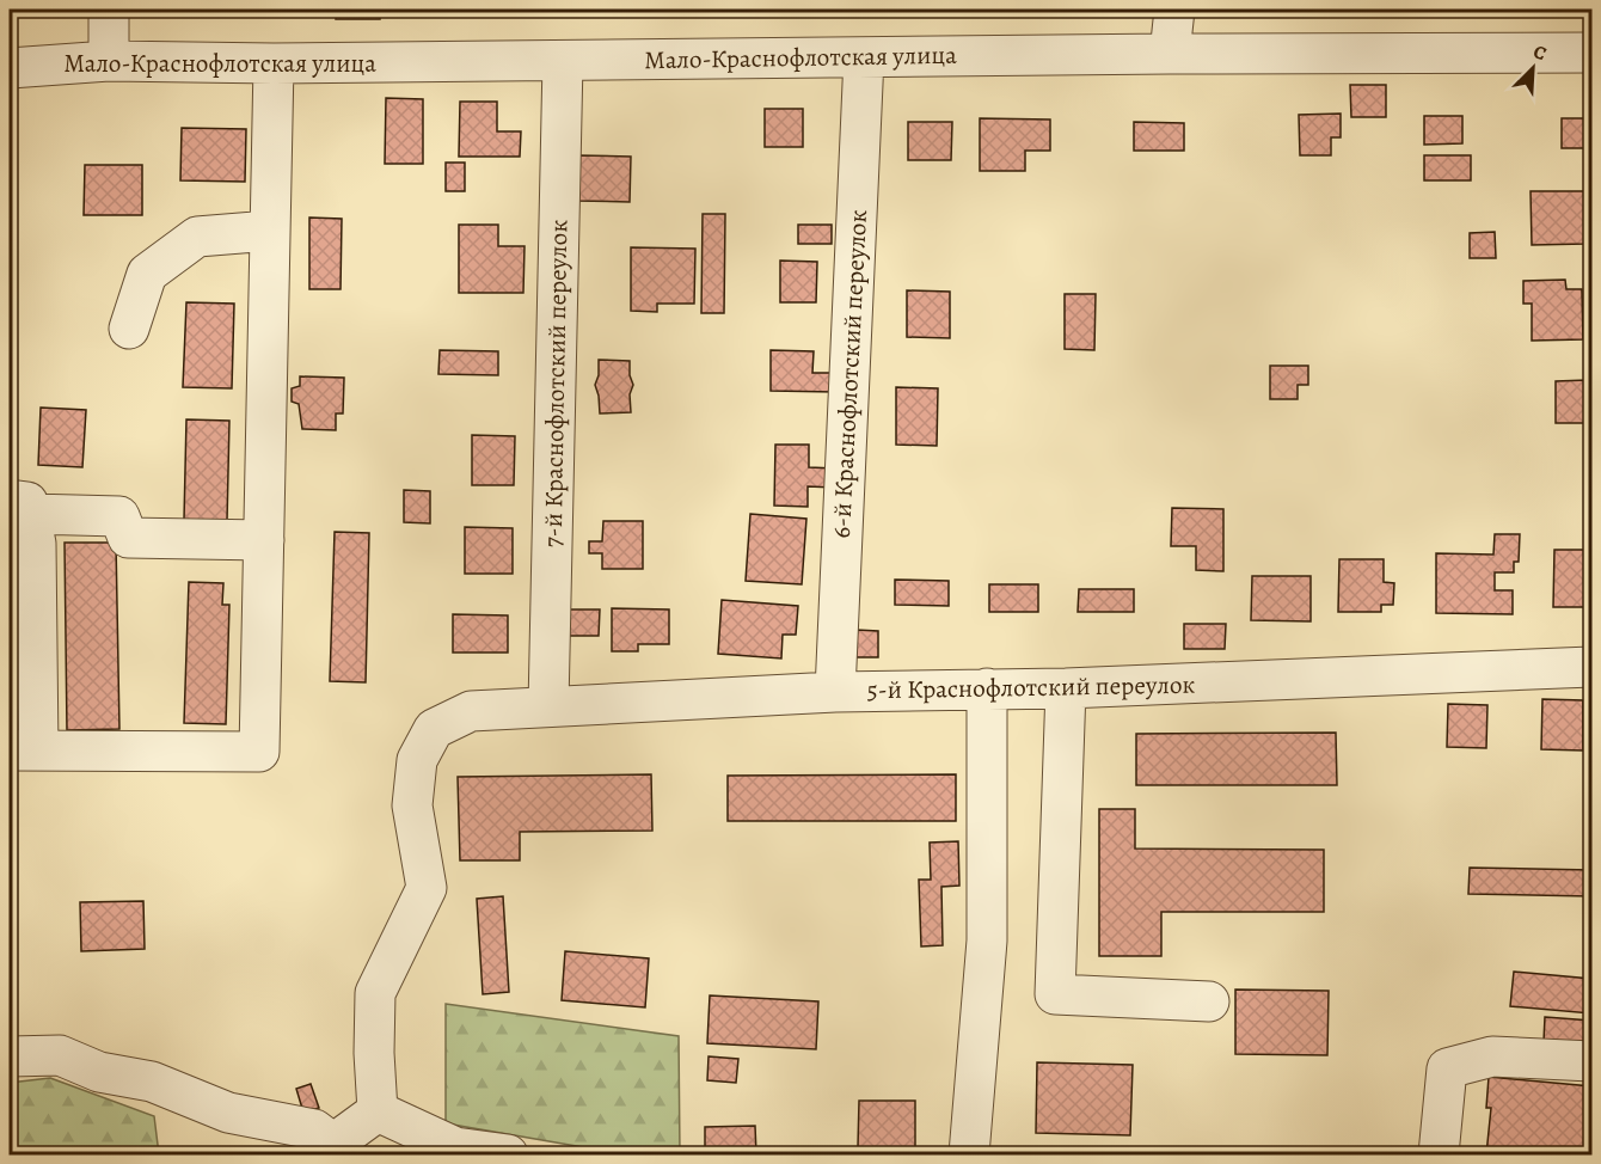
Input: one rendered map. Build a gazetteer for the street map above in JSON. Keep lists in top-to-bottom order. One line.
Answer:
{"streets":{"street":["Мало-Краснофлотская улица","6-й Краснофлотский переулок","7-й Краснофлотский переулок","5-й Краснофлотский переулок"]},"crossings":[["Мало-Краснофлотская улица","6-й Краснофлотский переулок"],["Мало-Краснофлотская улица","7-й Краснофлотский переулок"],["6-й Краснофлотский переулок","5-й Краснофлотский переулок"],["7-й Краснофлотский переулок","5-й Краснофлотский переулок"]],"north":"top right"}
